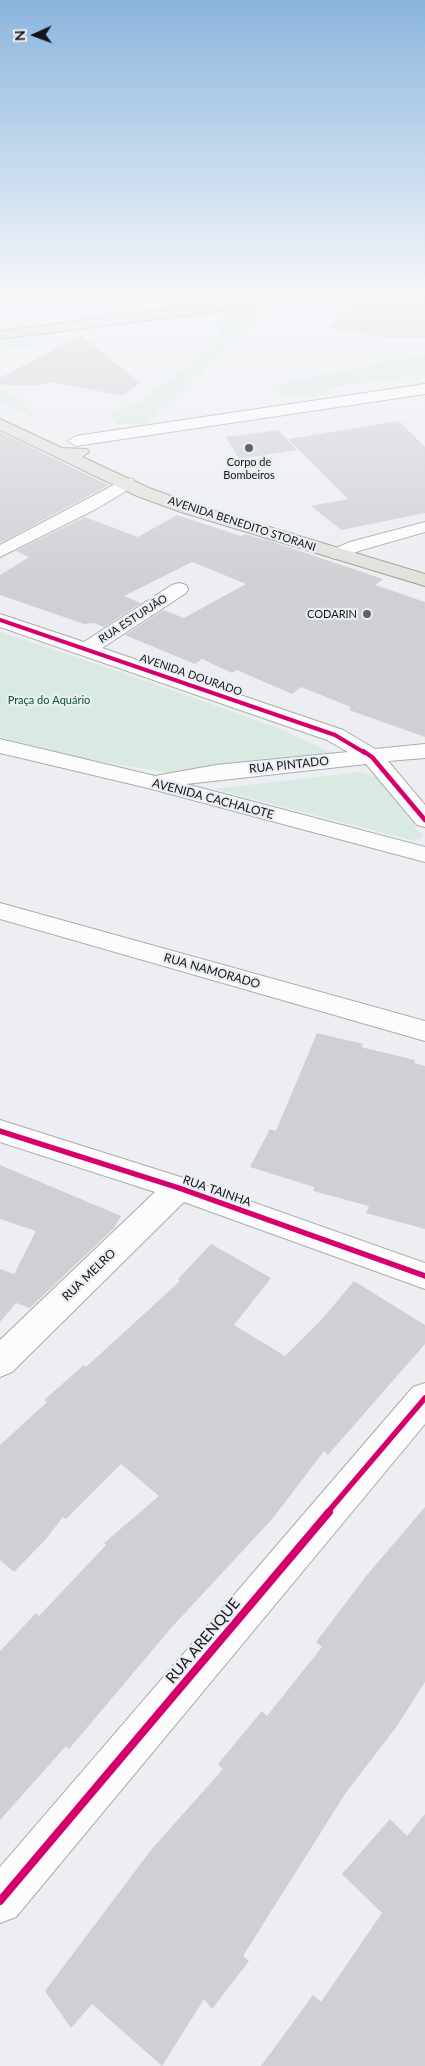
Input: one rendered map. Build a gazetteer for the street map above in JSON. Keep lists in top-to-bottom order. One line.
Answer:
{"streets":{"main road":["AVENIDA BENEDITO STORANI"],"street":["RUA ESTURJÃO","AVENIDA DOURADO","RUA PINTADO","AVENIDA CACHALOTE","RUA NAMORADO","RUA TAINHA","RUA MELRO","RUA ARENQUE"]},"crossings":[["RUA ESTURJÃO","AVENIDA DOURADO"],["AVENIDA DOURADO","RUA PINTADO"],["RUA PINTADO","AVENIDA CACHALOTE"],["RUA TAINHA","RUA MELRO"]],"parks":["Praça do Aquário"],"places":["Corpo de Bombeiros","CODARIN"],"north":"left"}
